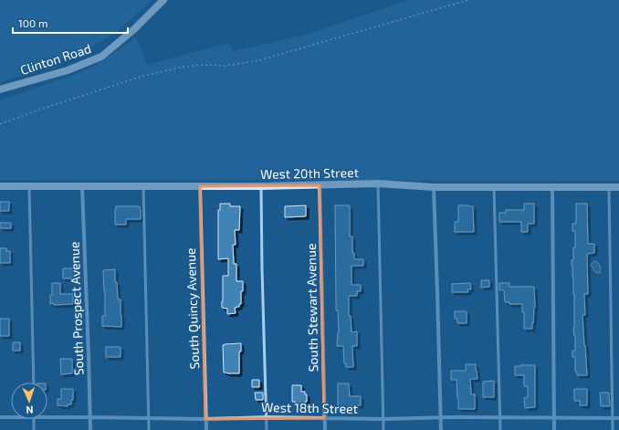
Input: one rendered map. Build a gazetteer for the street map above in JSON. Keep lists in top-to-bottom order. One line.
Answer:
{"streets":{"street":["Clinton Road","West 20th Street","South Stewart Avenue","South Prospect Avenue","South Quincy Avenue","West 18th Street"]},"crossings":[["West 20th Street","South Stewart Avenue"],["West 20th Street","South Prospect Avenue"],["West 20th Street","South Quincy Avenue"],["South Stewart Avenue","West 18th Street"],["South Prospect Avenue","West 18th Street"],["South Quincy Avenue","West 18th Street"]],"scale_bar":"100 m","north":"bottom"}
